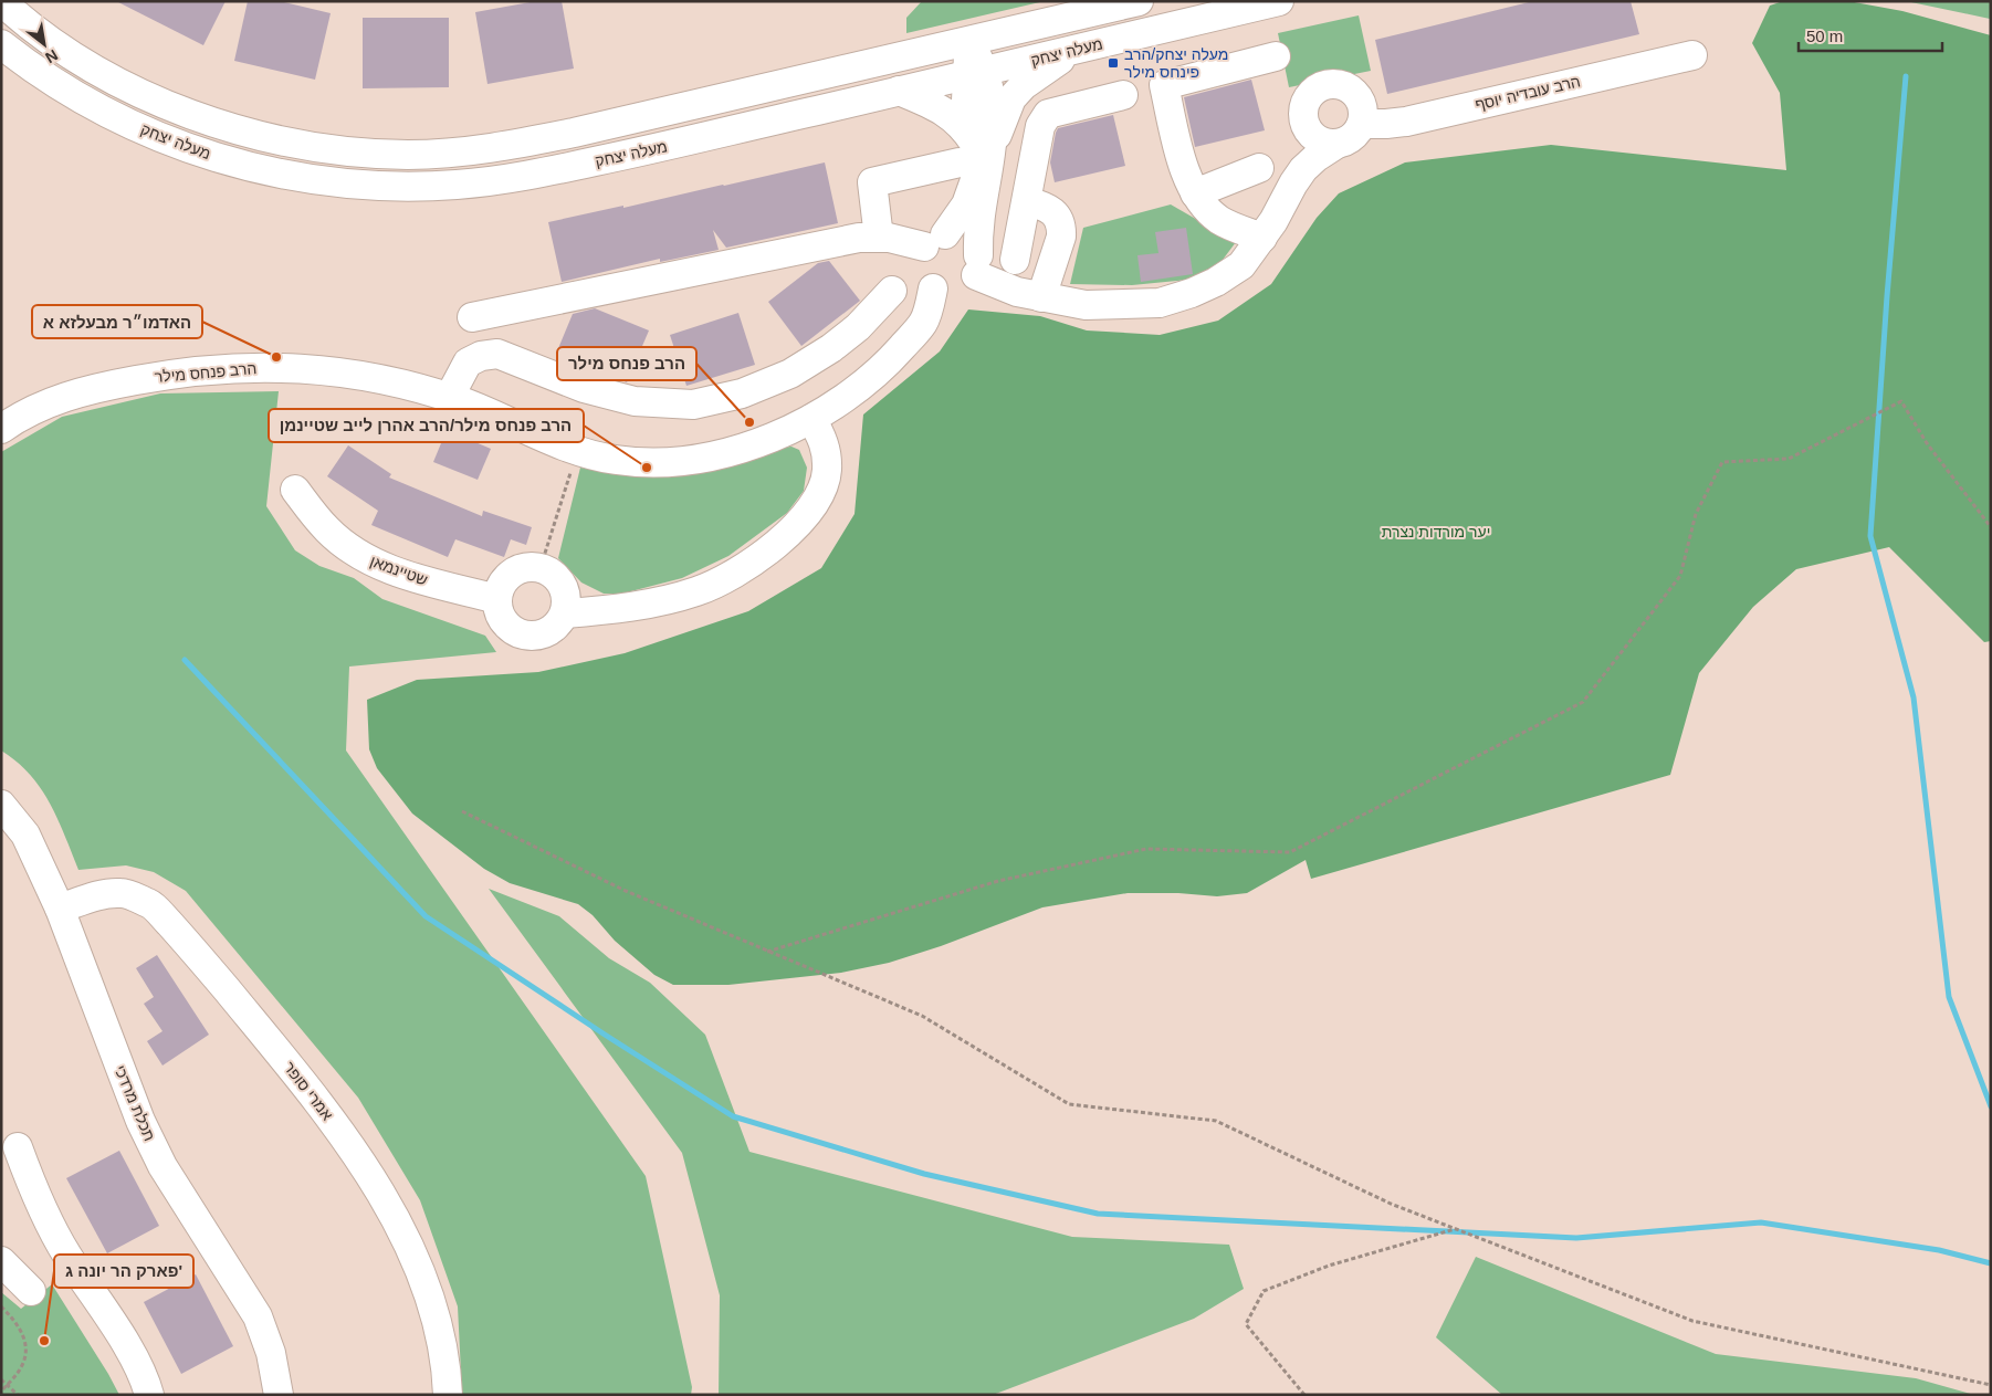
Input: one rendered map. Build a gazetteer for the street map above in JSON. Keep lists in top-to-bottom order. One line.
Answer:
{"streets":{"street":["מעלה יצחק","הרב עובדיה יוסף","הרב פנחס מילר","שטיינמאן","אמרי סופר","תכלת מרדכי"]},"crossings":[["אמרי סופר","תכלת מרדכי"]],"parks":["יער מורדות נצרת"],"places":{"transit":["מעלה יצחק/הרב פינחס מילר"],"other":["האדמו״ר מבעלזא א","הרב פנחס מילר","הרב פנחס מילר/הרב אהרן לייב שטיינמן","פארק הר יונה ג'"]},"scale_bar":"50 m","north":"bottom right"}
